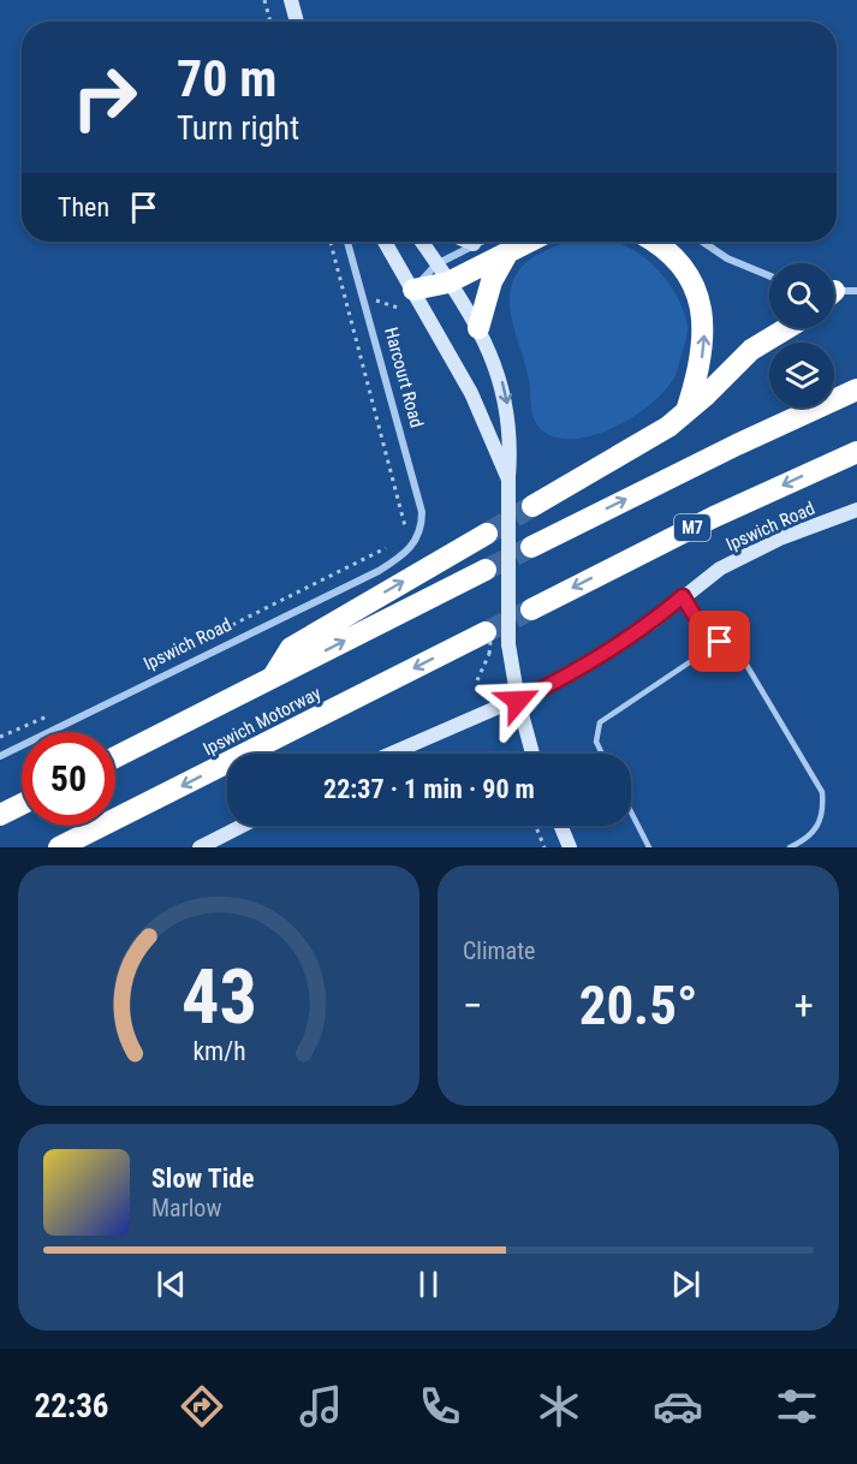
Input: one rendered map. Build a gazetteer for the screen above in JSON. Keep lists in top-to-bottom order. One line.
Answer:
{"streets":{"highway":["M7","Ipswich Motorway"],"main road":["Ipswich Road"],"street":["Harcourt Road"]},"crossings":[["Harcourt Road","Ipswich Road"]],"page":{"turn":["70 m","Turn right"],"then":"Then","limit":"50","trip":"22:37 · 1 min · 90 m","tile":"Climate","heat":["−","20.5°","+"],"song":["Slow Tide","Marlow"],"tabs":"22:36","gauge":["43","km/h"]}}
